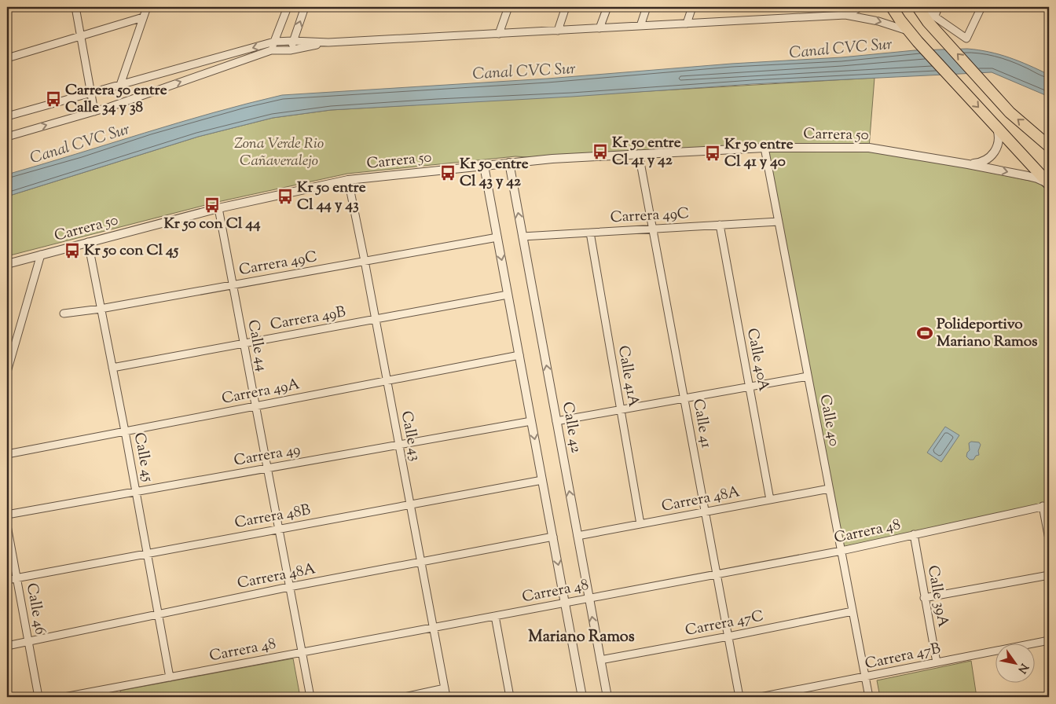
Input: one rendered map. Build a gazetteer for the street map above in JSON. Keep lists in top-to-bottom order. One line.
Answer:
{"streets":{"street":["Carrera 50","Carrera 49C","Carrera 49B","Calle 44","Calle 40A","Calle 41A","Carrera 49A","Calle 40","Calle 41","Calle 42","Calle 43","Carrera 49","Calle 45","Carrera 48A","Carrera 48B","Carrera 48","Calle 39A","Calle 46","Carrera 47C","Carrera 47B"]},"crossings":[["Carrera 50","Calle 44"],["Carrera 50","Calle 40"],["Carrera 50","Calle 41"],["Carrera 50","Calle 42"],["Carrera 50","Calle 43"],["Carrera 50","Calle 45"],["Carrera 49C","Calle 44"],["Carrera 49C","Calle 40A"],["Carrera 49C","Calle 41A"],["Carrera 49C","Calle 40"],["Carrera 49C","Calle 41"],["Carrera 49C","Calle 42"],["Carrera 49C","Calle 43"],["Carrera 49C","Calle 45"],["Carrera 49B","Calle 44"],["Carrera 49B","Calle 43"],["Carrera 49B","Calle 45"],["Calle 44","Carrera 49A"],["Calle 44","Carrera 49"],["Calle 44","Carrera 48A"],["Calle 44","Carrera 48B"],["Calle 44","Carrera 48"],["Calle 40A","Carrera 48A"],["Calle 41A","Carrera 48A"],["Carrera 49A","Calle 43"],["Carrera 49A","Calle 45"],["Calle 40","Carrera 48A"],["Calle 40","Carrera 48"],["Calle 40","Carrera 47C"],["Calle 40","Carrera 47B"],["Calle 41","Carrera 48A"],["Calle 41","Carrera 48"],["Calle 41","Carrera 47C"],["Calle 42","Carrera 48A"],["Calle 42","Carrera 48"],["Calle 42","Carrera 47C"],["Calle 43","Carrera 49"],["Calle 43","Carrera 48A"],["Calle 43","Carrera 48B"],["Calle 43","Carrera 48"],["Carrera 49","Calle 45"],["Calle 45","Carrera 48A"],["Calle 45","Carrera 48B"],["Calle 45","Carrera 48"],["Carrera 48A","Calle 46"],["Carrera 48B","Calle 46"],["Carrera 48","Calle 39A"],["Calle 39A","Carrera 47B"]],"districts":["Mariano Ramos"],"water":["Canal CVC Sur"],"parks":["Zona Verde Rio Cañaveralejo"],"places":{"bus stop":["Carrera 50 entre Calle 34 y 38","Kr 50 entre Cl 41 y 42","Kr 50 entre Cl 41 y 40","Kr 50 entre Cl 43 y 42","Kr 50 entre Cl 44 y 43","Kr 50 con Cl 44","Kr 50 con Cl 45"],"sports":["Polideportivo Mariano Ramos"]},"north":"bottom right"}
